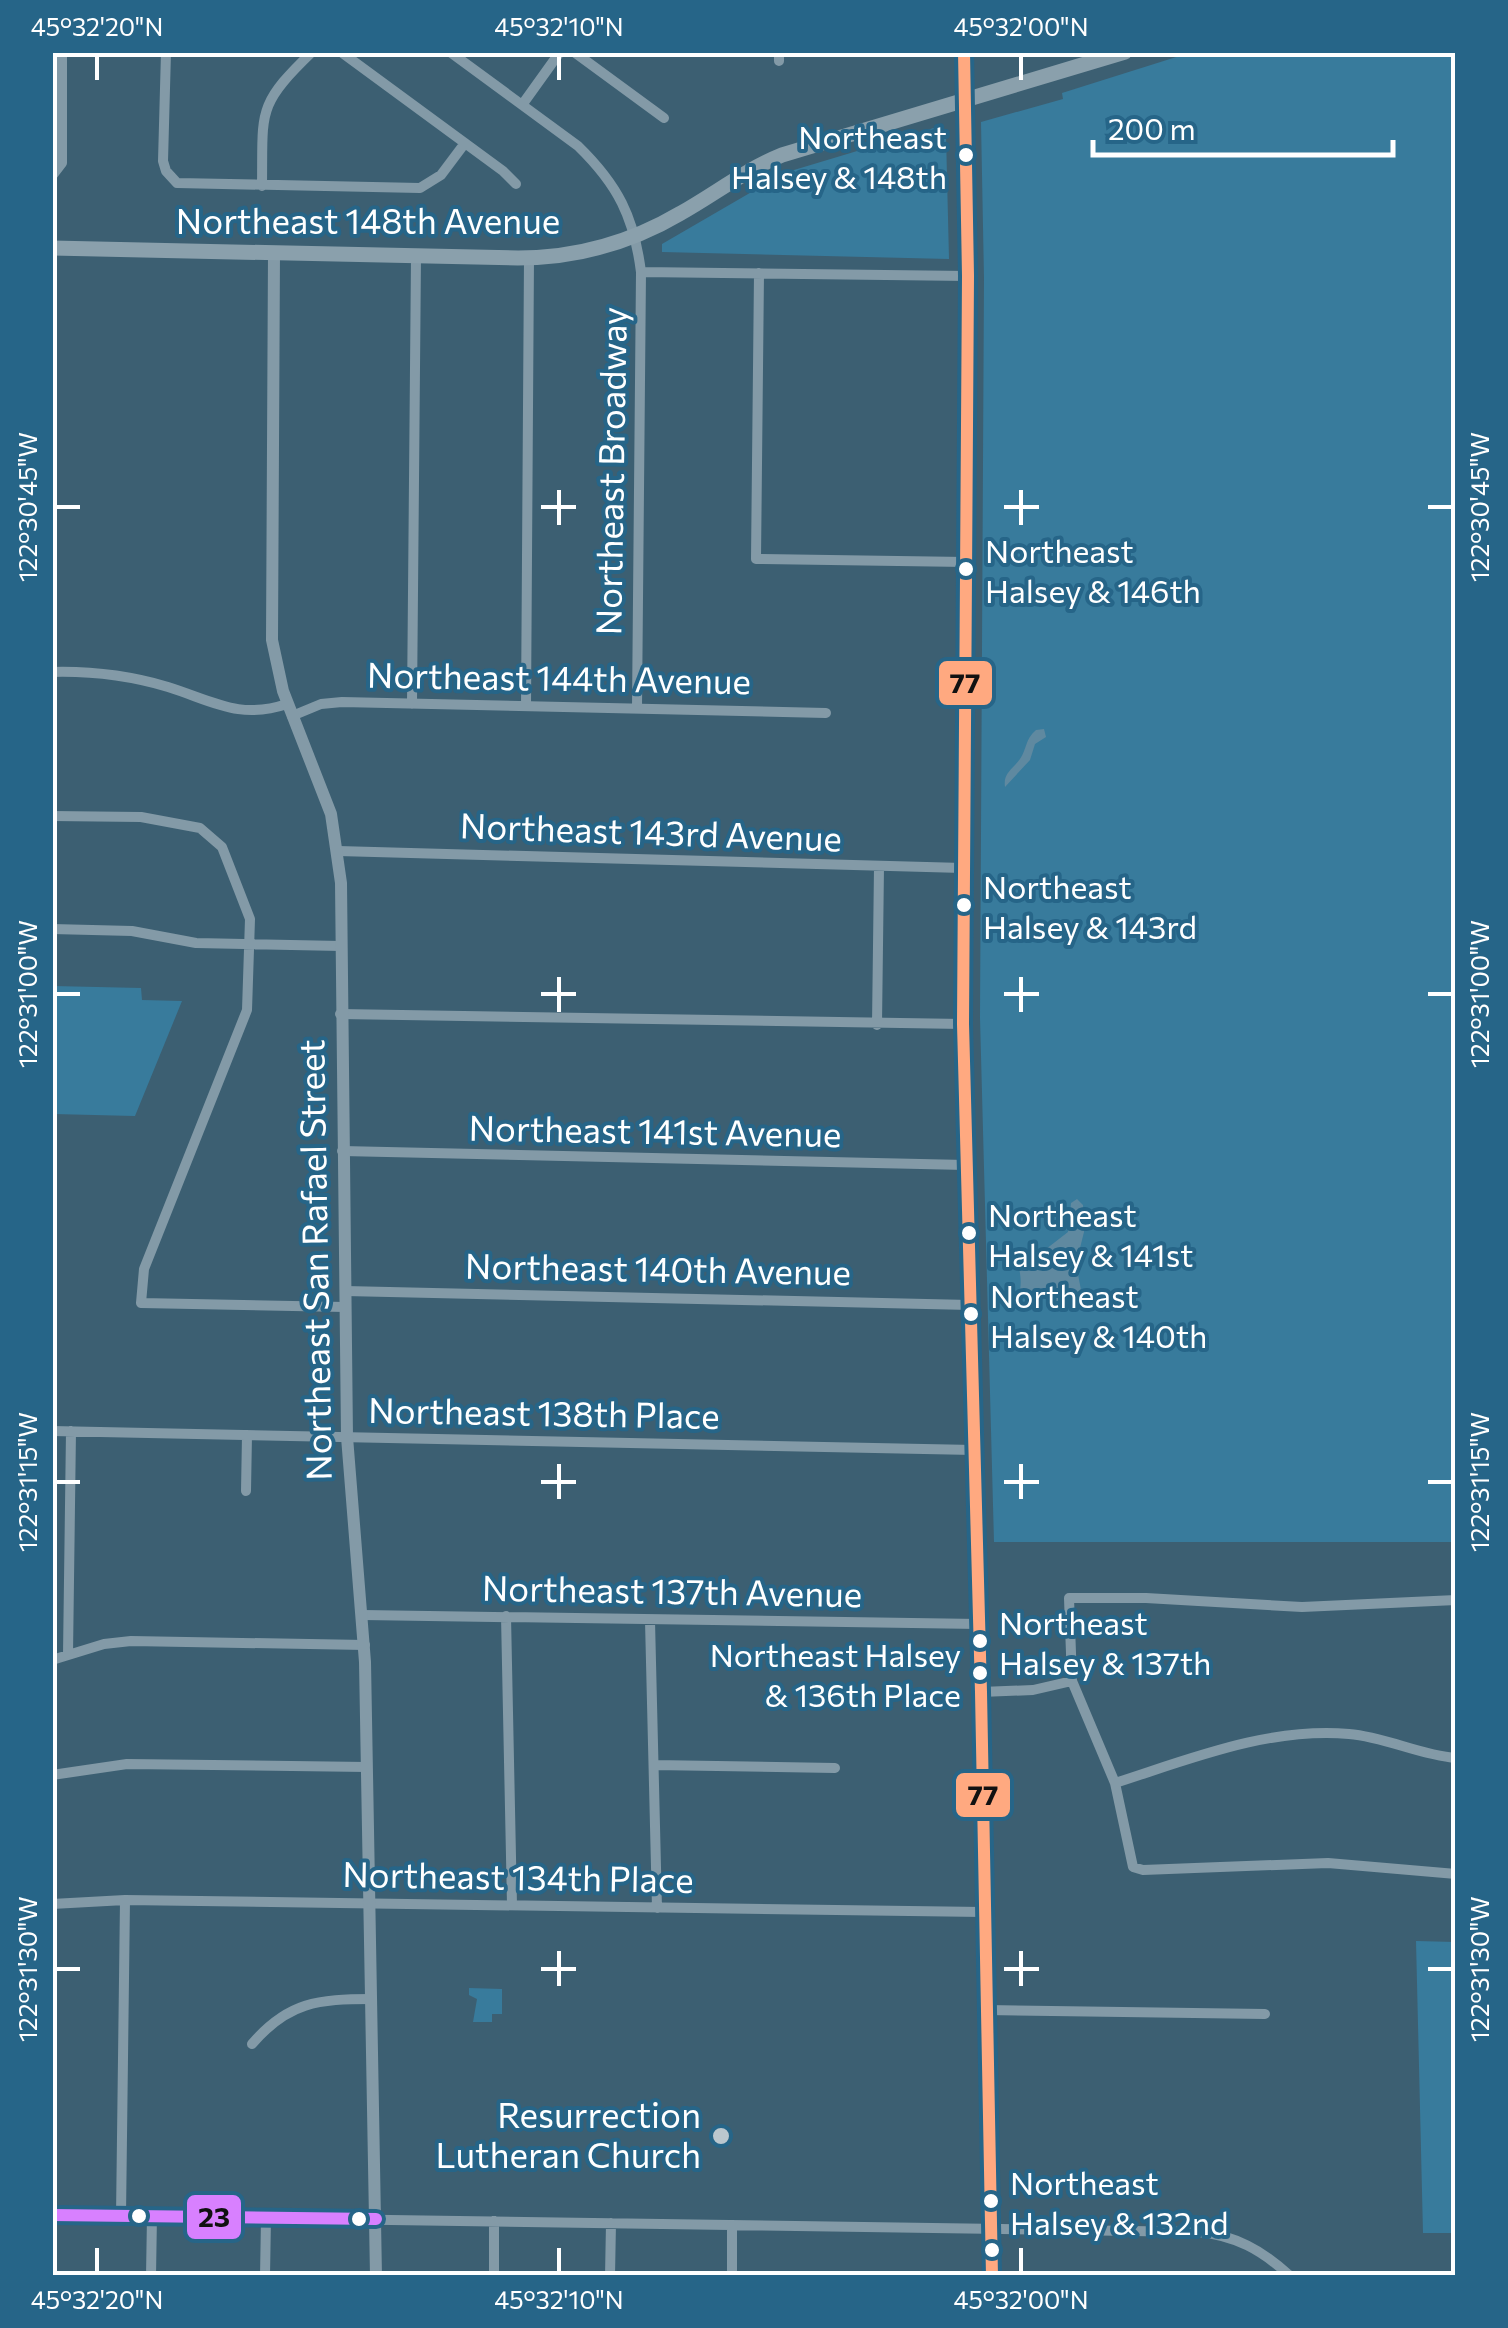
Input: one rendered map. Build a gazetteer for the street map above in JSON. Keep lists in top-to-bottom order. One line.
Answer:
{"streets":{"main road":["Northeast 148th Avenue"],"street":["Northeast Broadway","Northeast 144th Avenue","Northeast 143rd Avenue","Northeast 141st Avenue","Northeast San Rafael Street","Northeast 140th Avenue","Northeast 138th Place","Northeast 137th Avenue","Northeast 134th Place"]},"crossings":[["Northeast 148th Avenue","Northeast Broadway"],["Northeast 148th Avenue","Northeast San Rafael Street"],["Northeast Broadway","Northeast 144th Avenue"],["Northeast 144th Avenue","Northeast San Rafael Street"],["Northeast 143rd Avenue","Northeast San Rafael Street"],["Northeast 141st Avenue","Northeast San Rafael Street"],["Northeast San Rafael Street","Northeast 140th Avenue"],["Northeast San Rafael Street","Northeast 138th Place"],["Northeast San Rafael Street","Northeast 137th Avenue"],["Northeast San Rafael Street","Northeast 134th Place"]],"places":["Northeast Halsey & 148th","Northeast Halsey & 146th","Northeast Halsey & 143rd","Northeast Halsey & 141st","Northeast Halsey & 140th","Northeast Halsey & 137th","Northeast Halsey & 136th Place","Resurrection Lutheran Church","Northeast Halsey & 132nd"],"lines":["transit line 77","transit line 23"],"scale_bar":"200 m","coordinates":["45°32'20\"N","45°32'10\"N","45°32'00\"N","122°30'45\"W","122°31'00\"W","122°31'15\"W","122°31'30\"W"]}
